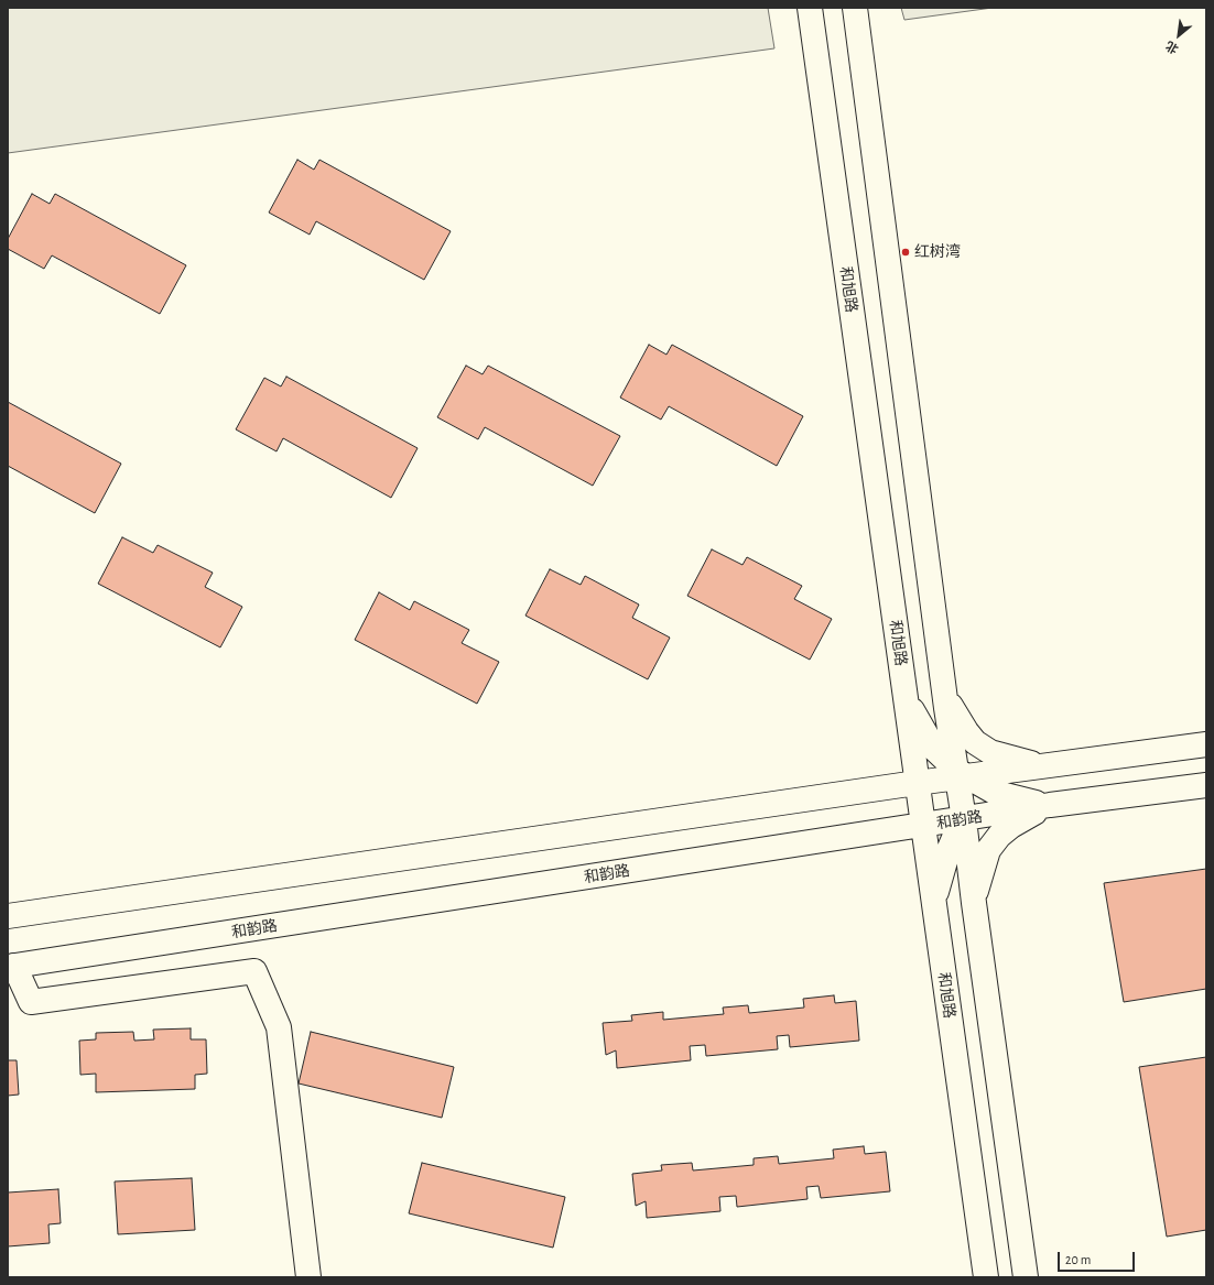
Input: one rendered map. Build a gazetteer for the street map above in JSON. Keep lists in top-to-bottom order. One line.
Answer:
{"streets":{"main road":["和旭路","和韵路"]},"crossings":[["和旭路","和韵路"]],"places":["红树湾"],"scale_bar":"20 m","north":"bottom left"}
